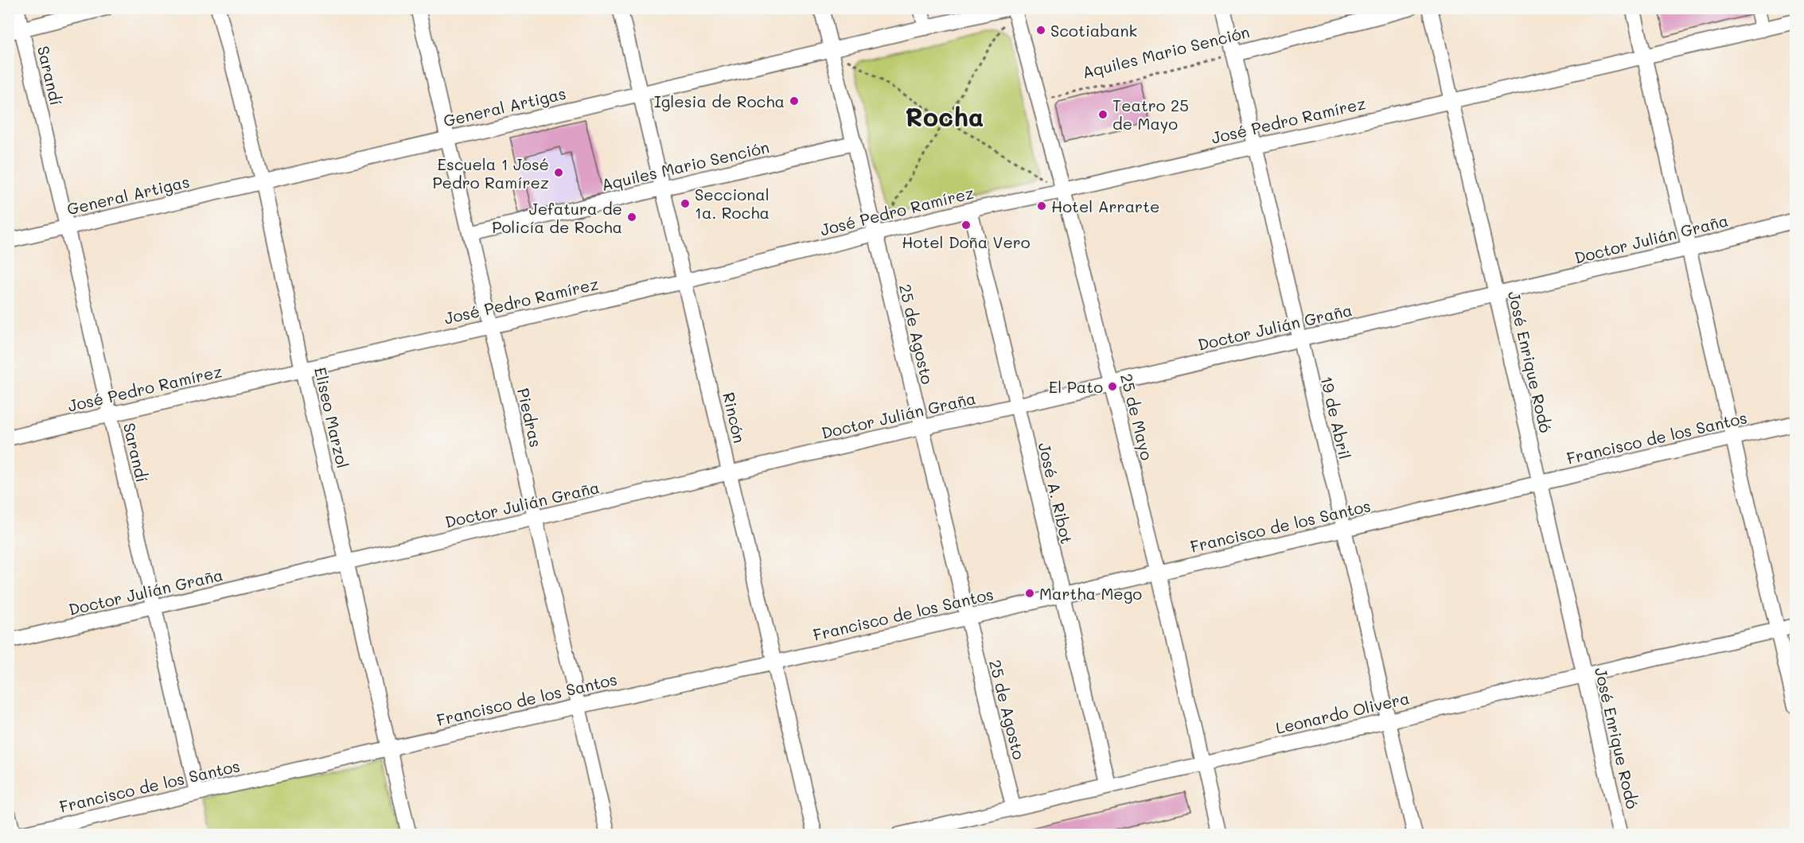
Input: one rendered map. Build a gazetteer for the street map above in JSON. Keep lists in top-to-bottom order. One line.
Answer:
{"streets":{"street":["Aquiles Mario Sención","Sarandí","General Artigas","José Pedro Ramírez","Doctor Julián Graña","25 de Agosto","José Enrique Rodó","25 de Mayo","Eliseo Marzol","Piedras","Rincón","19 de Abril","Francisco de los Santos","José A. Ribot","Leonardo Olivera"]},"crossings":[["Aquiles Mario Sención","25 de Agosto"],["Aquiles Mario Sención","25 de Mayo"],["Aquiles Mario Sención","Piedras"],["Aquiles Mario Sención","Rincón"],["Aquiles Mario Sención","19 de Abril"],["Sarandí","General Artigas"],["Sarandí","José Pedro Ramírez"],["Sarandí","Doctor Julián Graña"],["Sarandí","Francisco de los Santos"],["General Artigas","25 de Agosto"],["General Artigas","Eliseo Marzol"],["General Artigas","Piedras"],["General Artigas","Rincón"],["José Pedro Ramírez","25 de Agosto"],["José Pedro Ramírez","José Enrique Rodó"],["José Pedro Ramírez","25 de Mayo"],["José Pedro Ramírez","Eliseo Marzol"],["José Pedro Ramírez","Piedras"],["José Pedro Ramírez","Rincón"],["José Pedro Ramírez","19 de Abril"],["José Pedro Ramírez","José A. Ribot"],["Doctor Julián Graña","25 de Agosto"],["Doctor Julián Graña","José Enrique Rodó"],["Doctor Julián Graña","25 de Mayo"],["Doctor Julián Graña","Eliseo Marzol"],["Doctor Julián Graña","Piedras"],["Doctor Julián Graña","Rincón"],["Doctor Julián Graña","19 de Abril"],["Doctor Julián Graña","José A. Ribot"],["25 de Agosto","Francisco de los Santos"],["25 de Agosto","Leonardo Olivera"],["José Enrique Rodó","Francisco de los Santos"],["José Enrique Rodó","Leonardo Olivera"],["25 de Mayo","Francisco de los Santos"],["25 de Mayo","Leonardo Olivera"],["Eliseo Marzol","Francisco de los Santos"],["Piedras","Francisco de los Santos"],["Rincón","Francisco de los Santos"],["19 de Abril","Francisco de los Santos"],["19 de Abril","Leonardo Olivera"],["Francisco de los Santos","José A. Ribot"],["José A. Ribot","Leonardo Olivera"]],"districts":["Rocha"],"places":["Scotiabank","Iglesia de Rocha","Teatro 25 de Mayo","Escuela 1 José Pedro Ramírez","Seccional 1a. Rocha","Hotel Arrarte","Jefatura de Policía de Rocha","Hotel Doña Vero","El Pato","Martha Mego"]}
